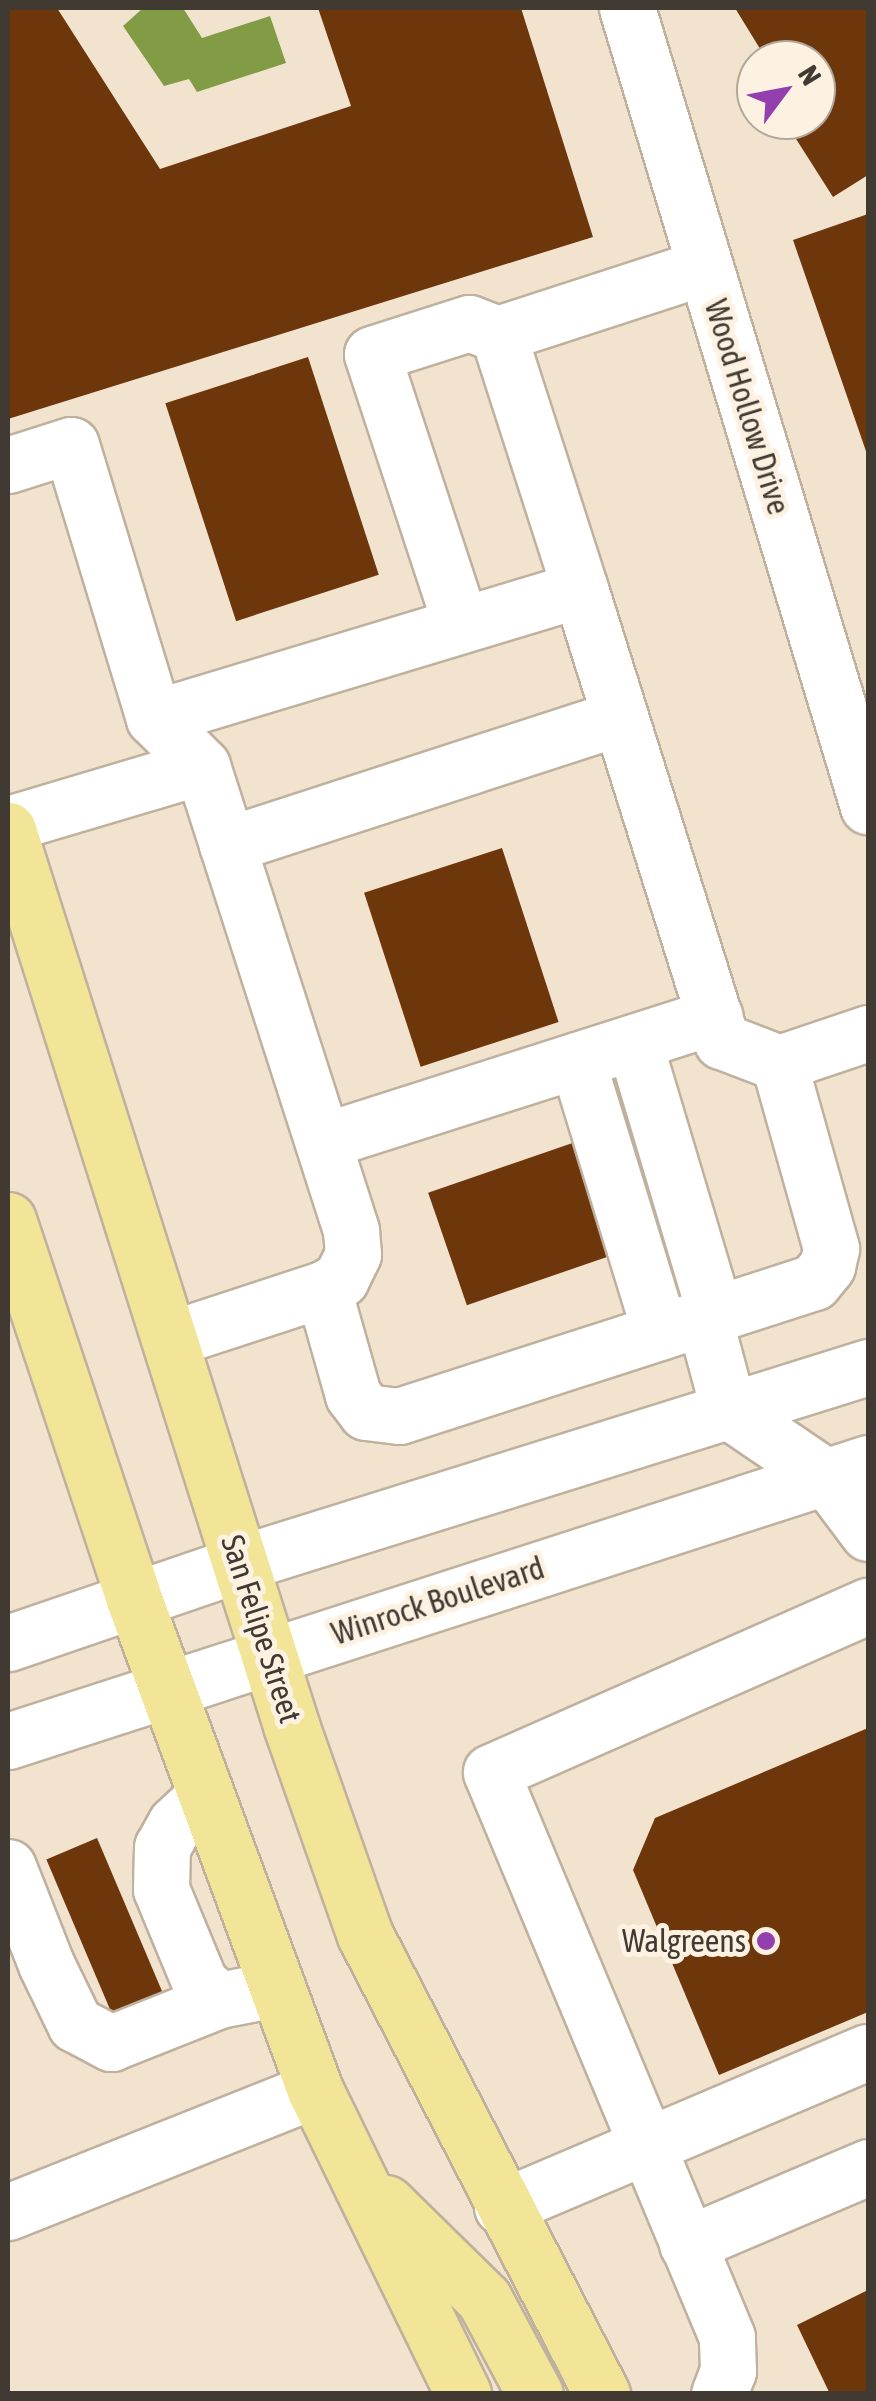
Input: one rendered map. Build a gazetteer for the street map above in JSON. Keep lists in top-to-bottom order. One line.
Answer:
{"streets":{"main road":["San Felipe Street"],"street":["Wood Hollow Drive","Winrock Boulevard"]},"crossings":[["Winrock Boulevard","San Felipe Street"]],"places":["Walgreens"],"north":"top right"}
